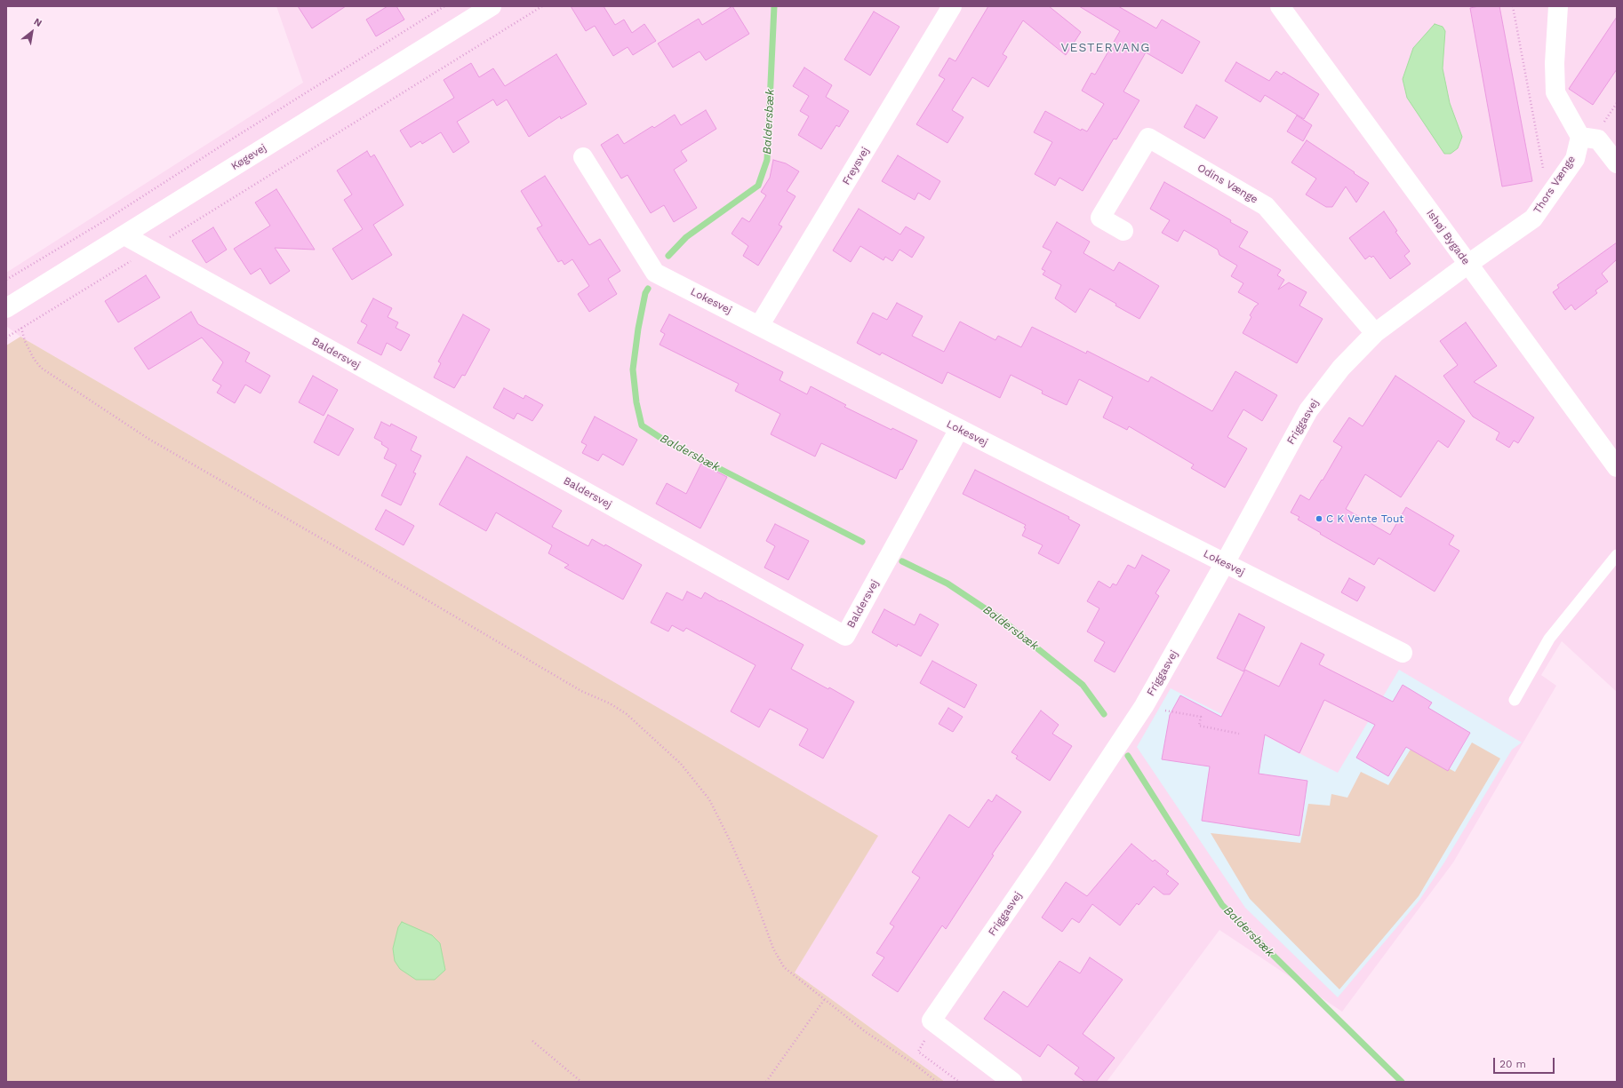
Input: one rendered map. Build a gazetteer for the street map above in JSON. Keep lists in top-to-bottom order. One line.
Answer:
{"streets":{"street":["Køgevej","Freysvej","Odins Vænge","Thors Vænge","Ishøj Bygade","Lokesvej","Baldersvej","Friggasvej"]},"crossings":[["Køgevej","Baldersvej"],["Freysvej","Lokesvej"],["Odins Vænge","Friggasvej"],["Thors Vænge","Ishøj Bygade"],["Thors Vænge","Friggasvej"],["Ishøj Bygade","Friggasvej"],["Lokesvej","Baldersvej"],["Lokesvej","Friggasvej"]],"districts":["VESTERVANG"],"water":["Baldersbæk"],"places":["C K Vente Tout"],"scale_bar":"20 m","north":"top right"}
